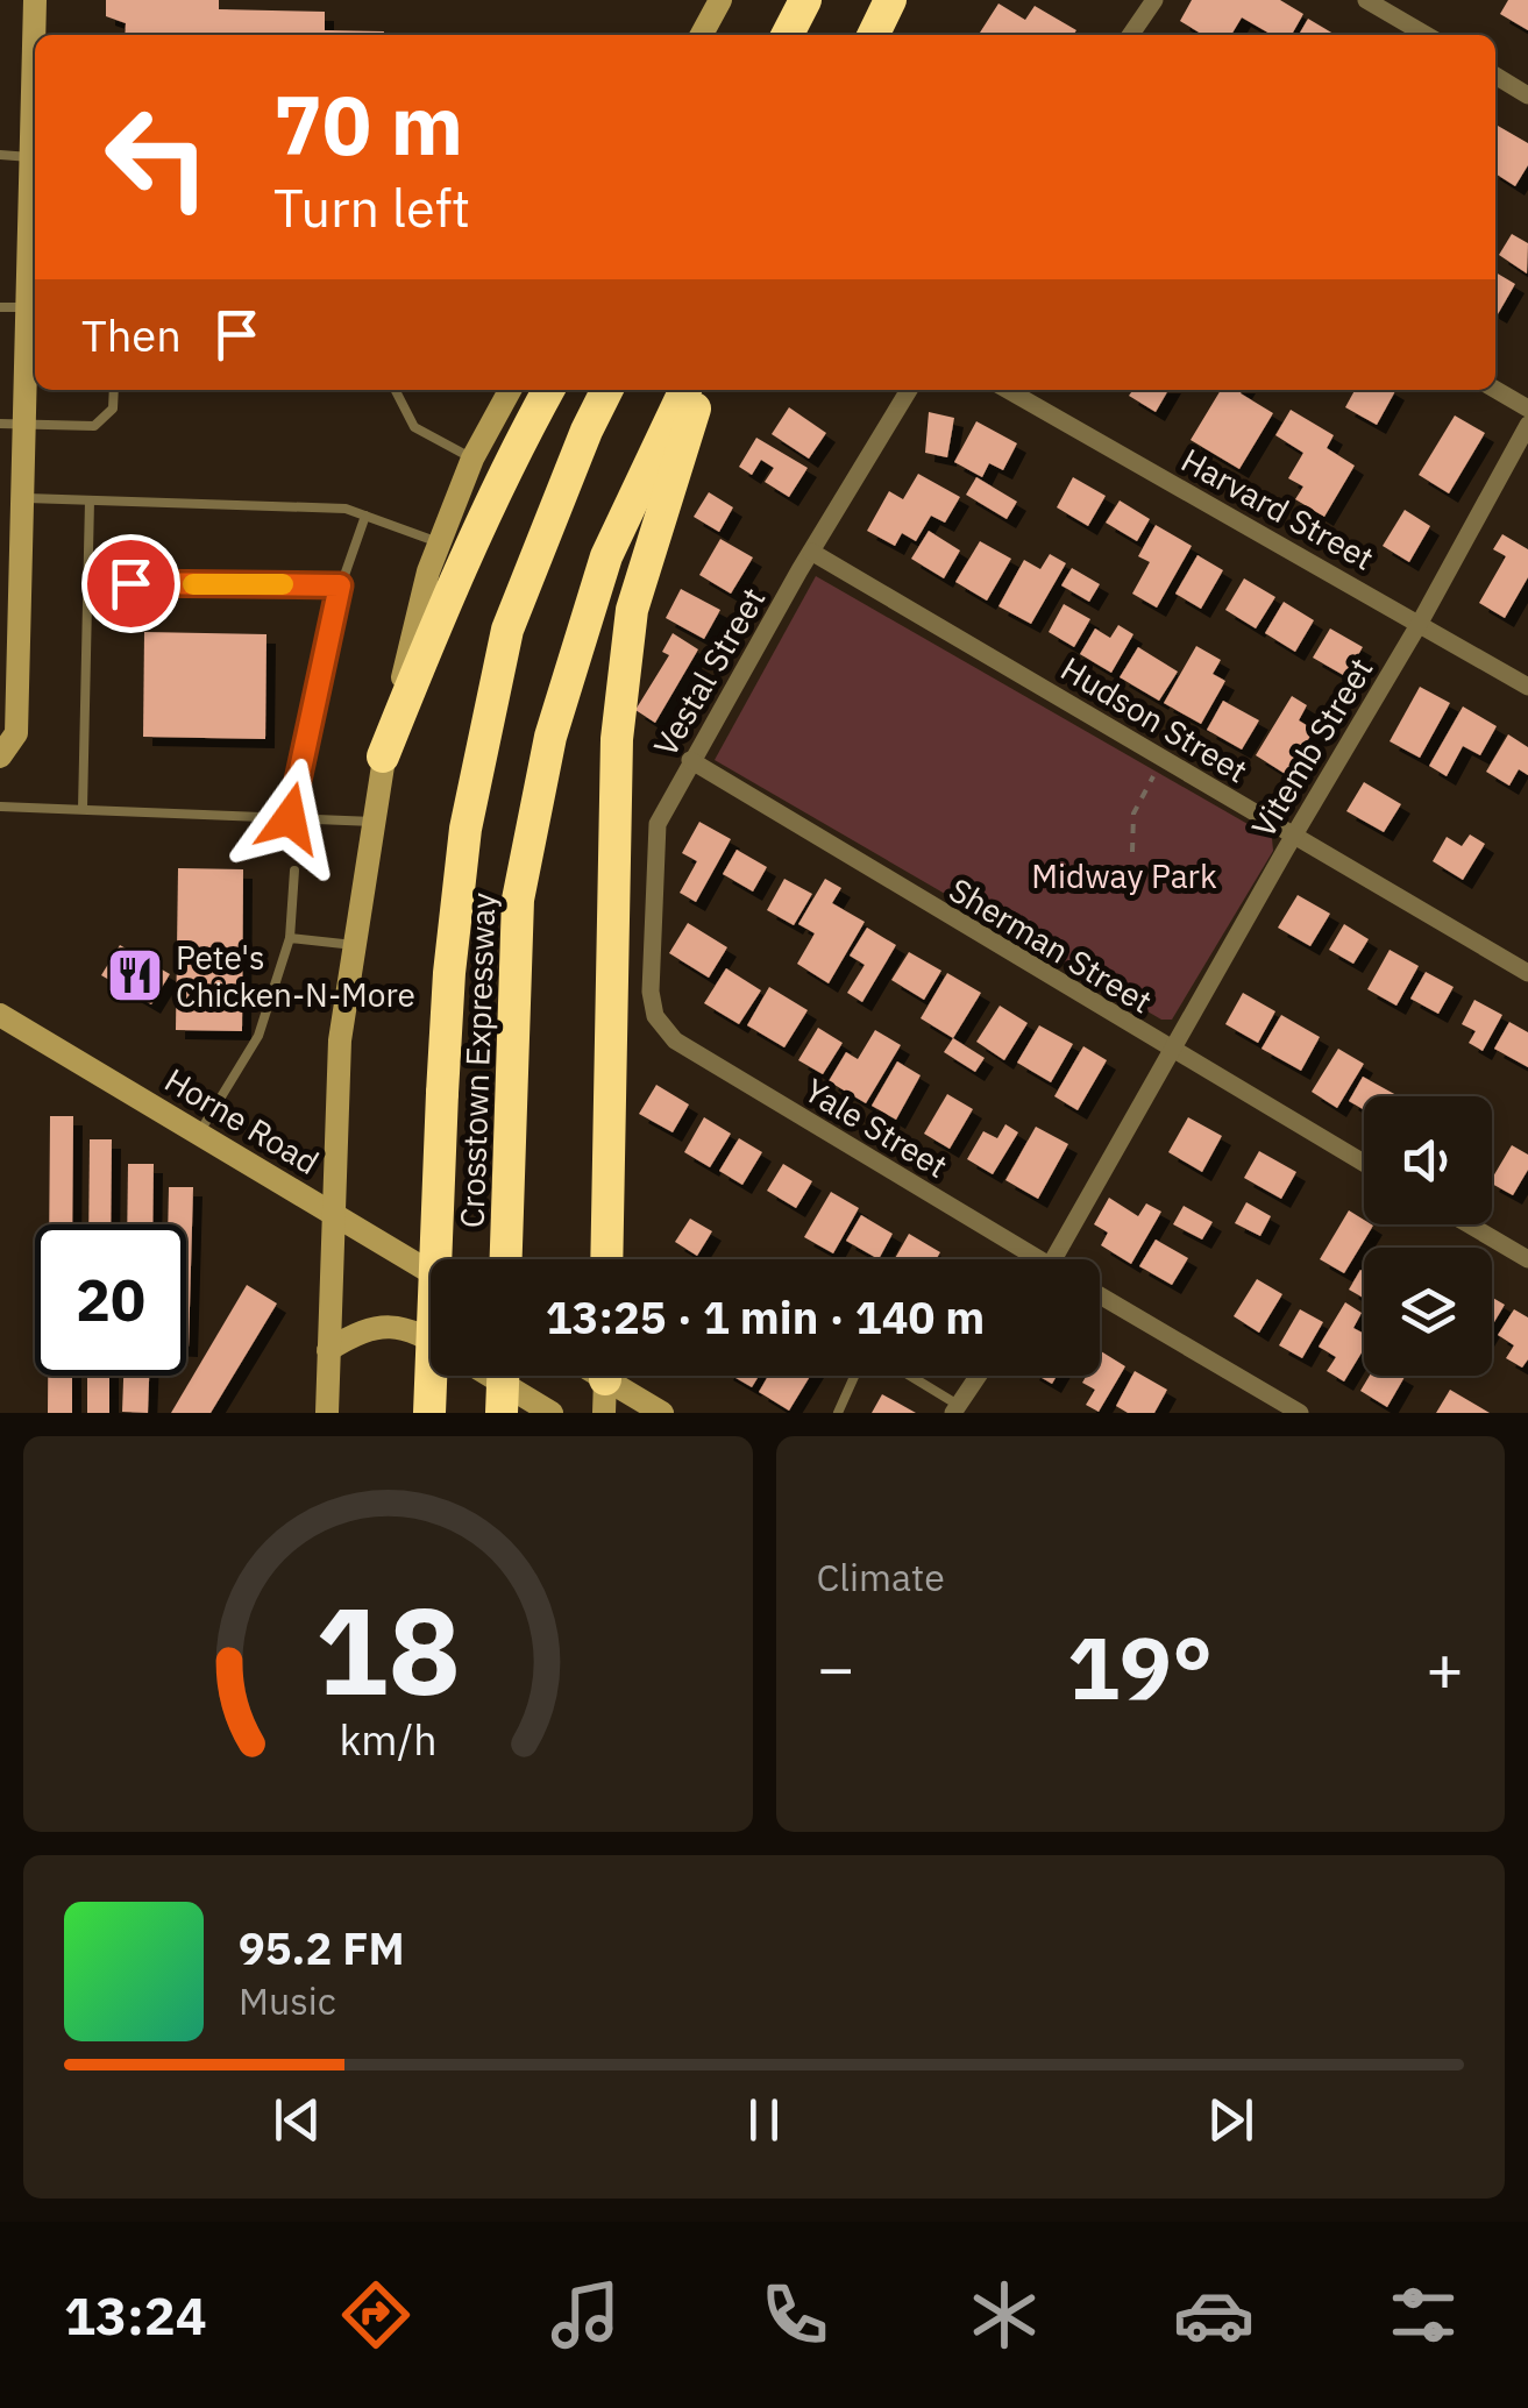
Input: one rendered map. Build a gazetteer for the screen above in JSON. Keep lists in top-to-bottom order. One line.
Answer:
{"streets":{"highway":["Crosstown Expressway"],"main road":["Horne Road"],"street":["Harvard Street","Vestal Street","Hudson Street","Vitemb Street","Sherman Street","Yale Street"]},"crossings":[["Harvard Street","Vitemb Street"],["Vestal Street","Hudson Street"],["Vestal Street","Sherman Street"],["Vestal Street","Yale Street"],["Hudson Street","Vitemb Street"],["Vitemb Street","Sherman Street"]],"parks":["Midway Park"],"places":{"restaurant":["Pete's Chicken-N-More"]},"page":{"turn":["70 m","Turn left"],"then":"Then","limit":"20","trip":"13:25 · 1 min · 140 m","tile":"Climate","heat":["−","19°","+"],"song":["95.2 FM","Music"],"tabs":"13:24","gauge":["18","km/h"]}}
